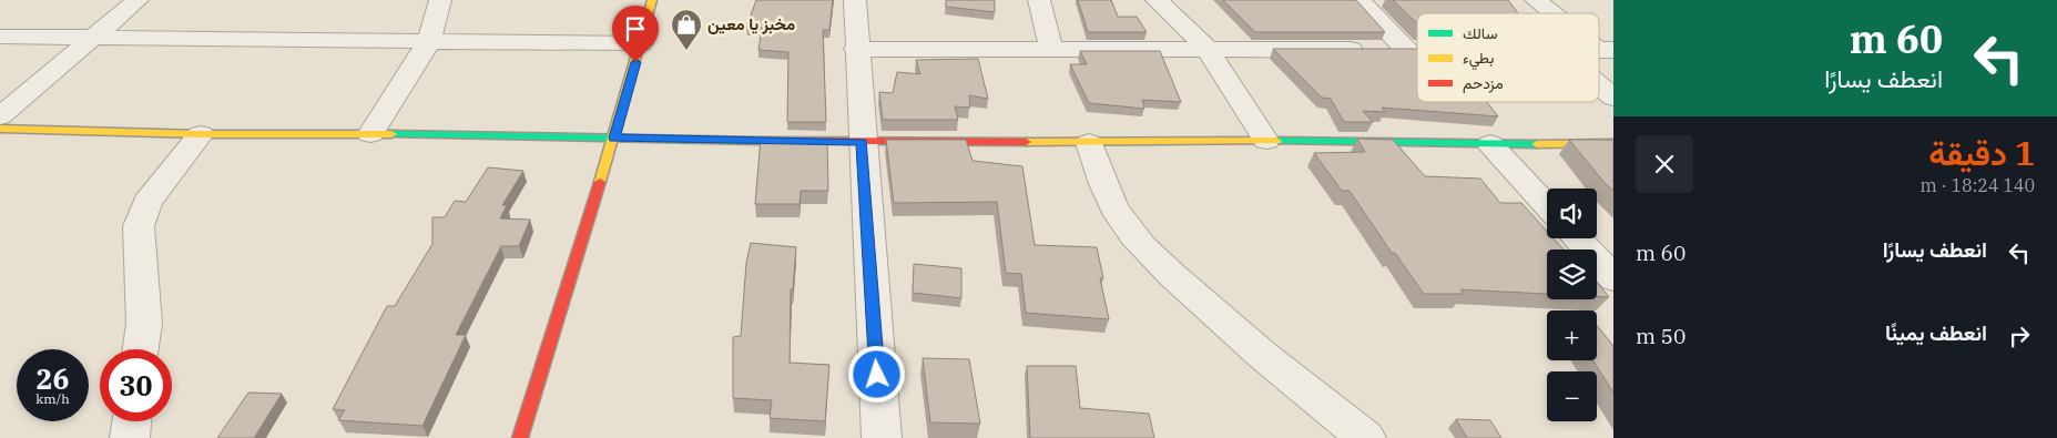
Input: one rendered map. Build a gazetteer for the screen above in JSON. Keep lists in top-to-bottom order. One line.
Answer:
{"places":{"shop":["مخبز يا معين"]},"legend":["سالك","بطيء","مزدحم"],"page":{"turn":["60 m","انعطف يسارًا"],"heading":["1 دقيقة","140 m · 18:24"],"map_buttons":["+","−"],"list":[{"name":"انعطف يسارًا","value":"60 m"},{"name":"انعطف يمينًا","value":"50 m"}],"speed":"26 km/h","limit":"30"}}
